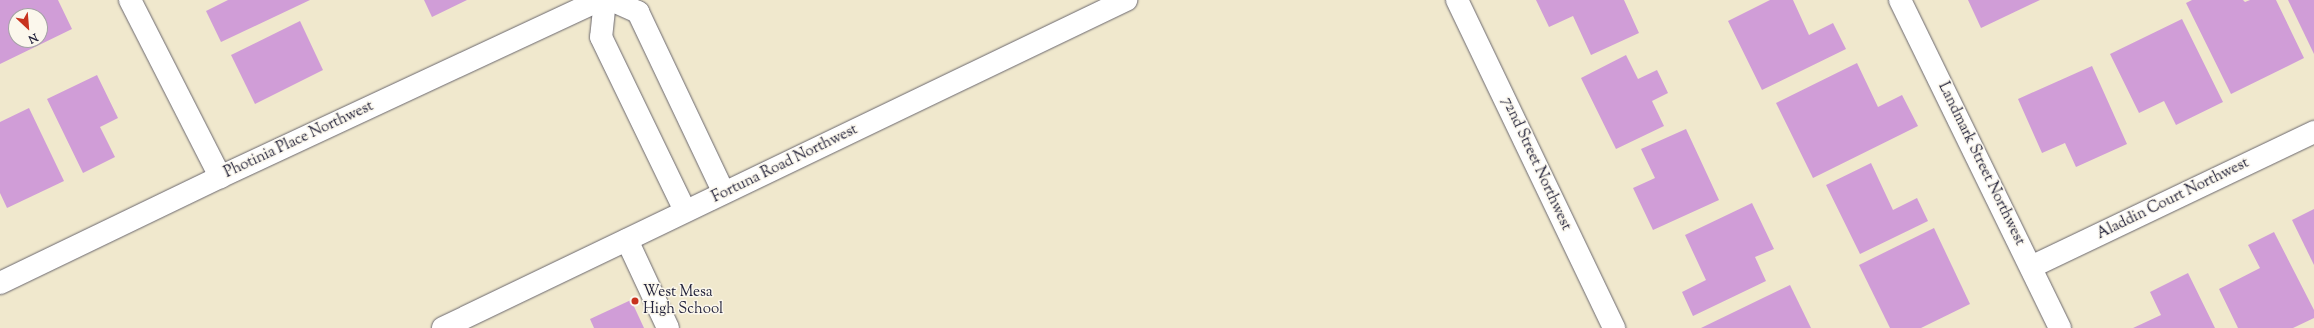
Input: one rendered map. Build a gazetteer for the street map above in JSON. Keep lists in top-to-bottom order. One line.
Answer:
{"streets":{"street":["Photinia Place Northwest","Fortuna Road Northwest","72nd Street Northwest","Landmark Street Northwest","Aladdin Court Northwest"]},"crossings":[["Landmark Street Northwest","Aladdin Court Northwest"]],"places":["West Mesa High School"],"north":"bottom right"}
